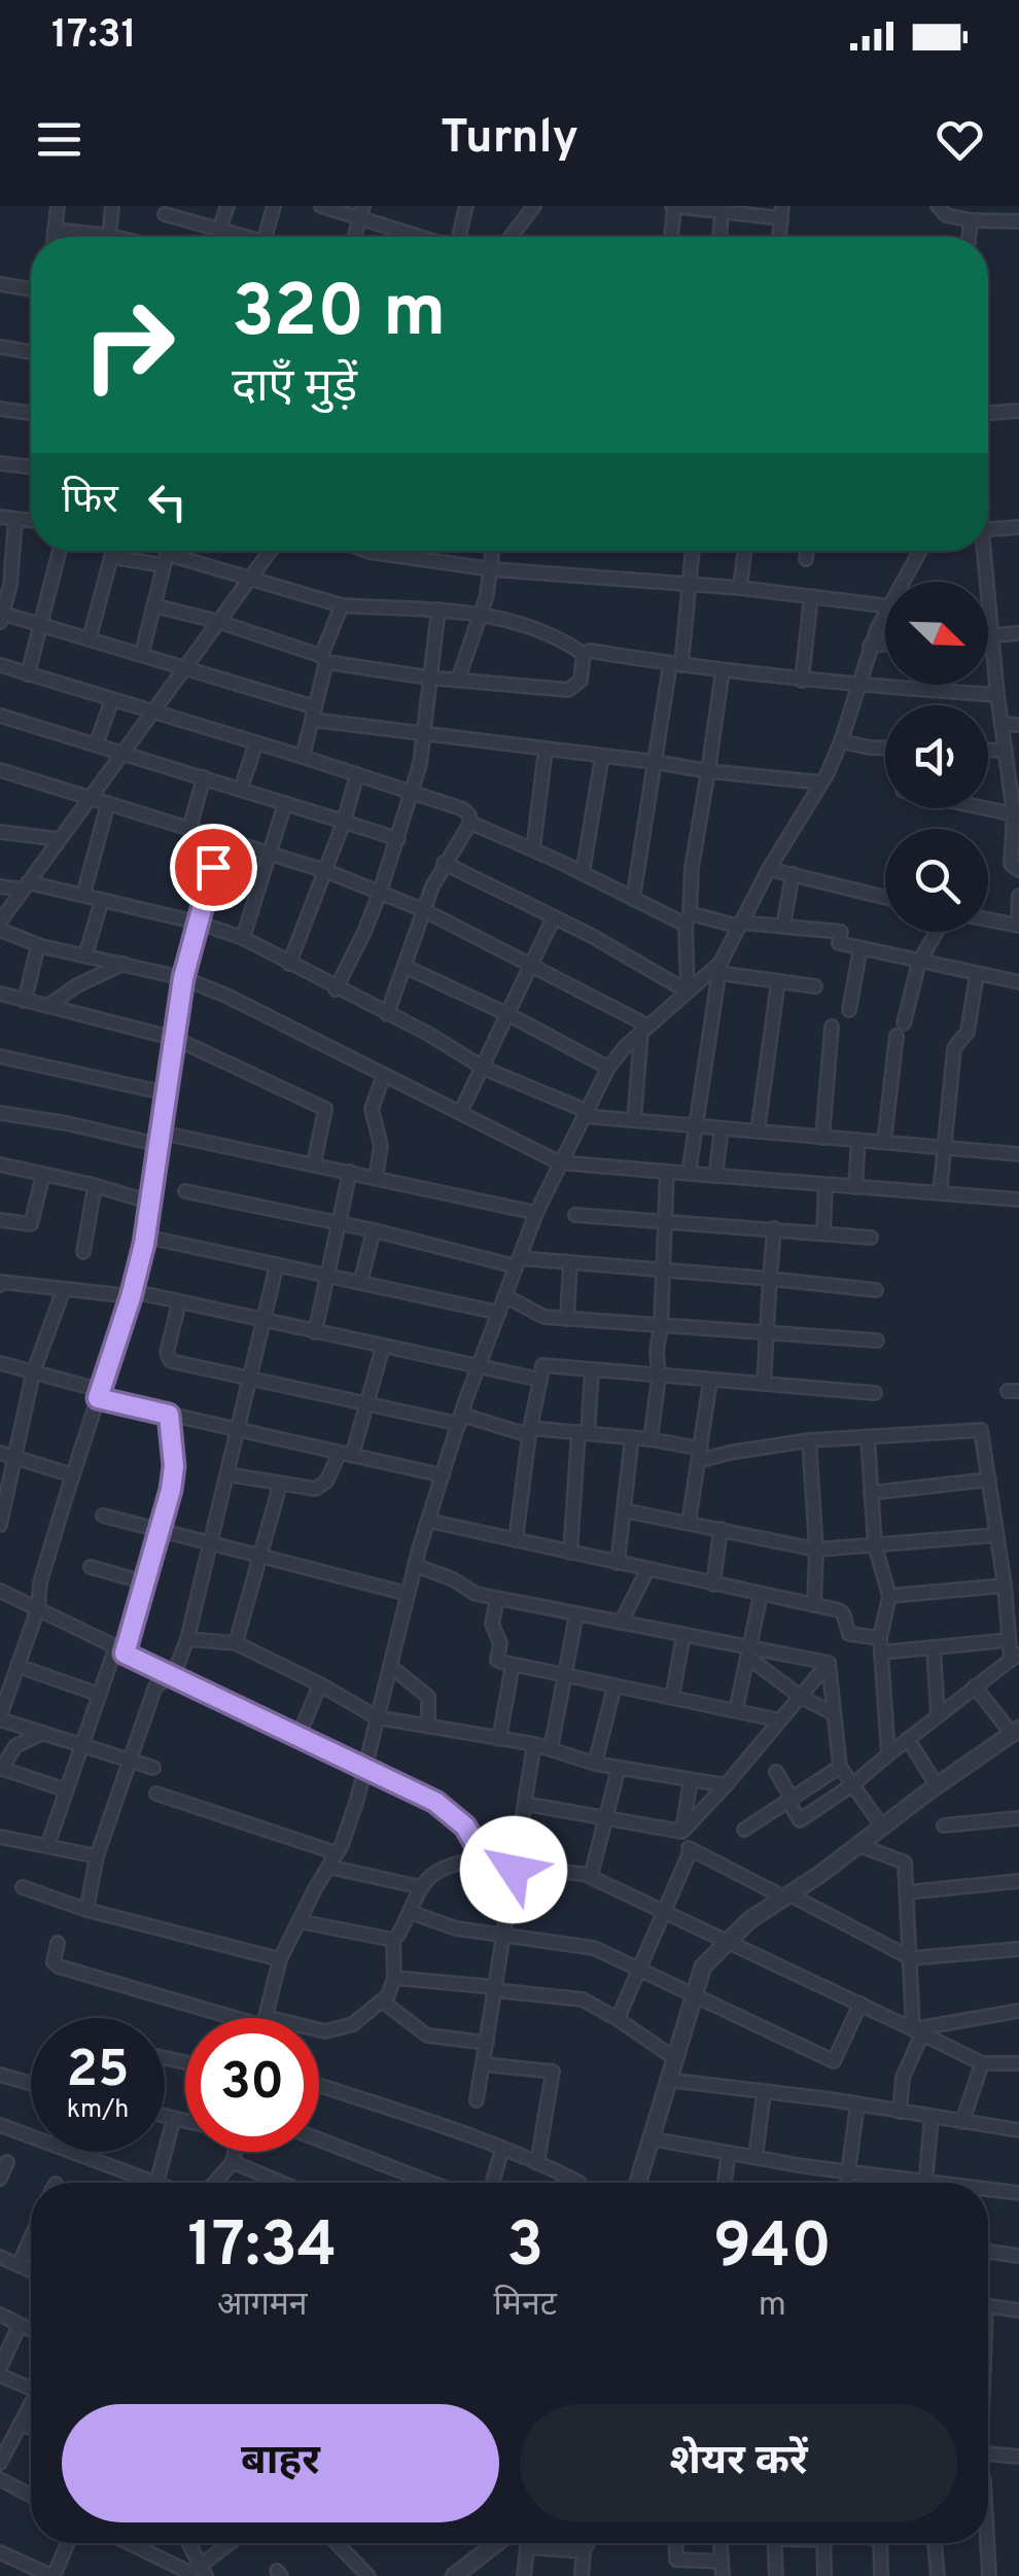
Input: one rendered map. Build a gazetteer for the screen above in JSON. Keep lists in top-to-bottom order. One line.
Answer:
{"north":"bottom right","page":{"status":"17:31","header":"Turnly","turn":["320 m","दाएँ मुड़ें"],"then":"फिर","speed":"25 km/h","limit":"30","eta":["17:34","आगमन","3","मिनट","940","m"],"buttons":["बाहर","शेयर करें"]}}
